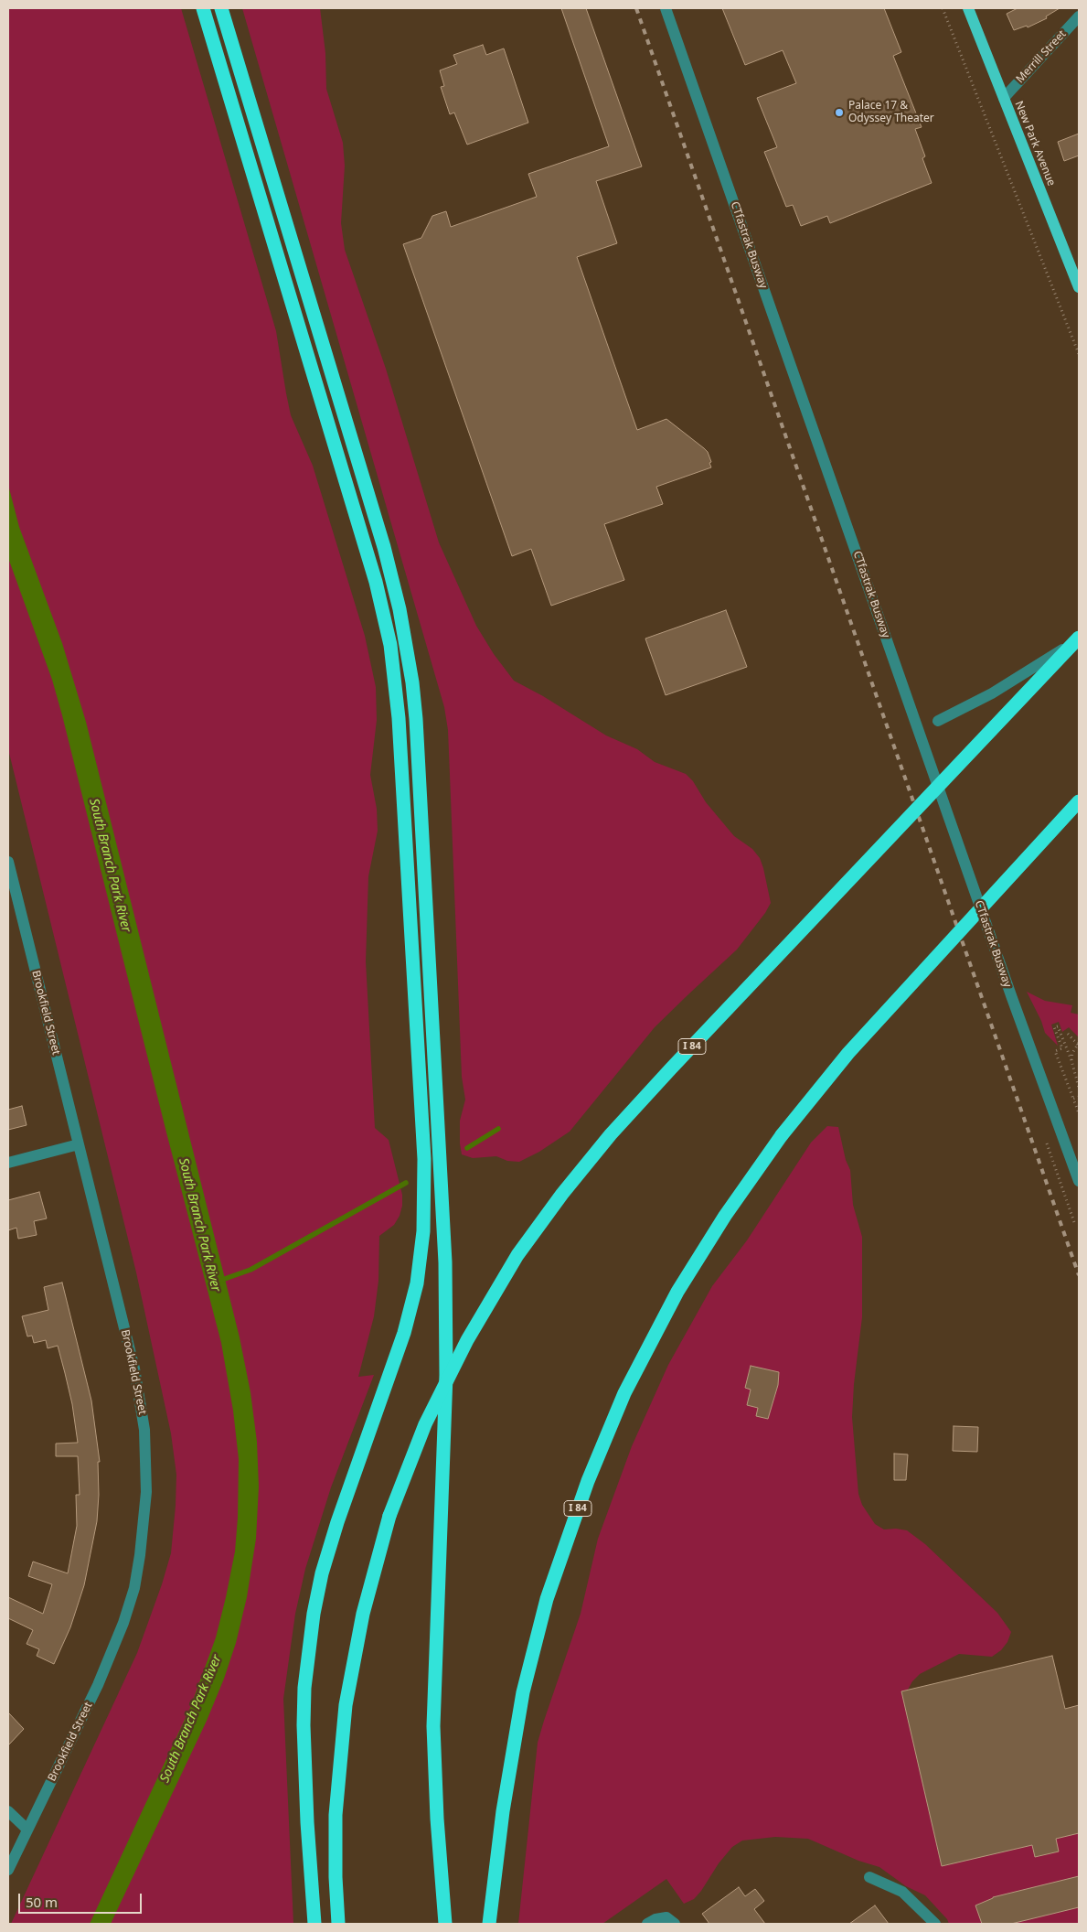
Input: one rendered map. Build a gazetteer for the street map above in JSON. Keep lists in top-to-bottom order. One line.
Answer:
{"streets":{"highway":["I 84"],"main road":["New Park Avenue"],"street":["Merrill Street","CTfastrak Busway","Brookfield Street"]},"crossings":[["Merrill Street","New Park Avenue"]],"water":["South Branch Park River"],"places":["Palace 17 & Odyssey Theater"],"scale_bar":"50 m"}
